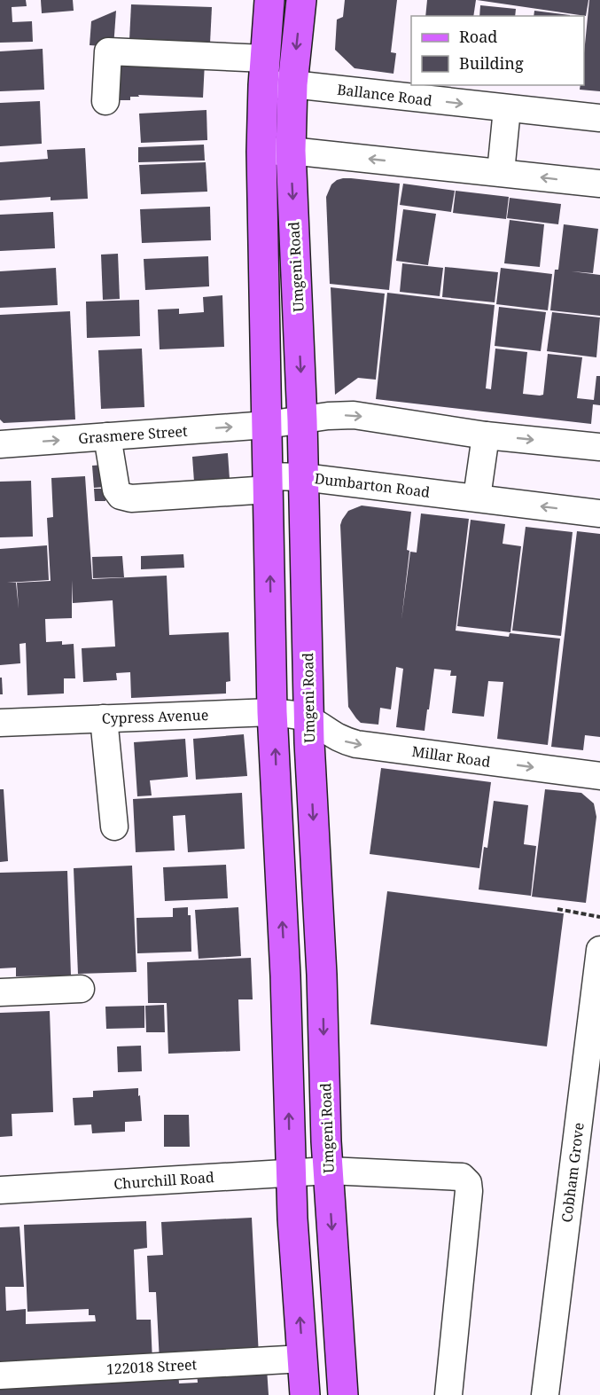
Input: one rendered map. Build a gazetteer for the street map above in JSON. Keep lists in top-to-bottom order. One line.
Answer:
{"streets":{"main road":["Umgeni Road"],"street":["Ballance Road","Grasmere Street","Dumbarton Road","Cypress Avenue","Millar Road","Cobham Grove","Churchill Road","122018 Street"]},"crossings":[["Ballance Road","Umgeni Road"],["Umgeni Road","Grasmere Street"],["Umgeni Road","Dumbarton Road"],["Umgeni Road","Cypress Avenue"],["Umgeni Road","Millar Road"],["Umgeni Road","Churchill Road"],["Grasmere Street","Dumbarton Road"],["Cypress Avenue","Millar Road"]],"one_way":["Grasmere Street","Millar Road"],"legend":["Road","Building"]}
